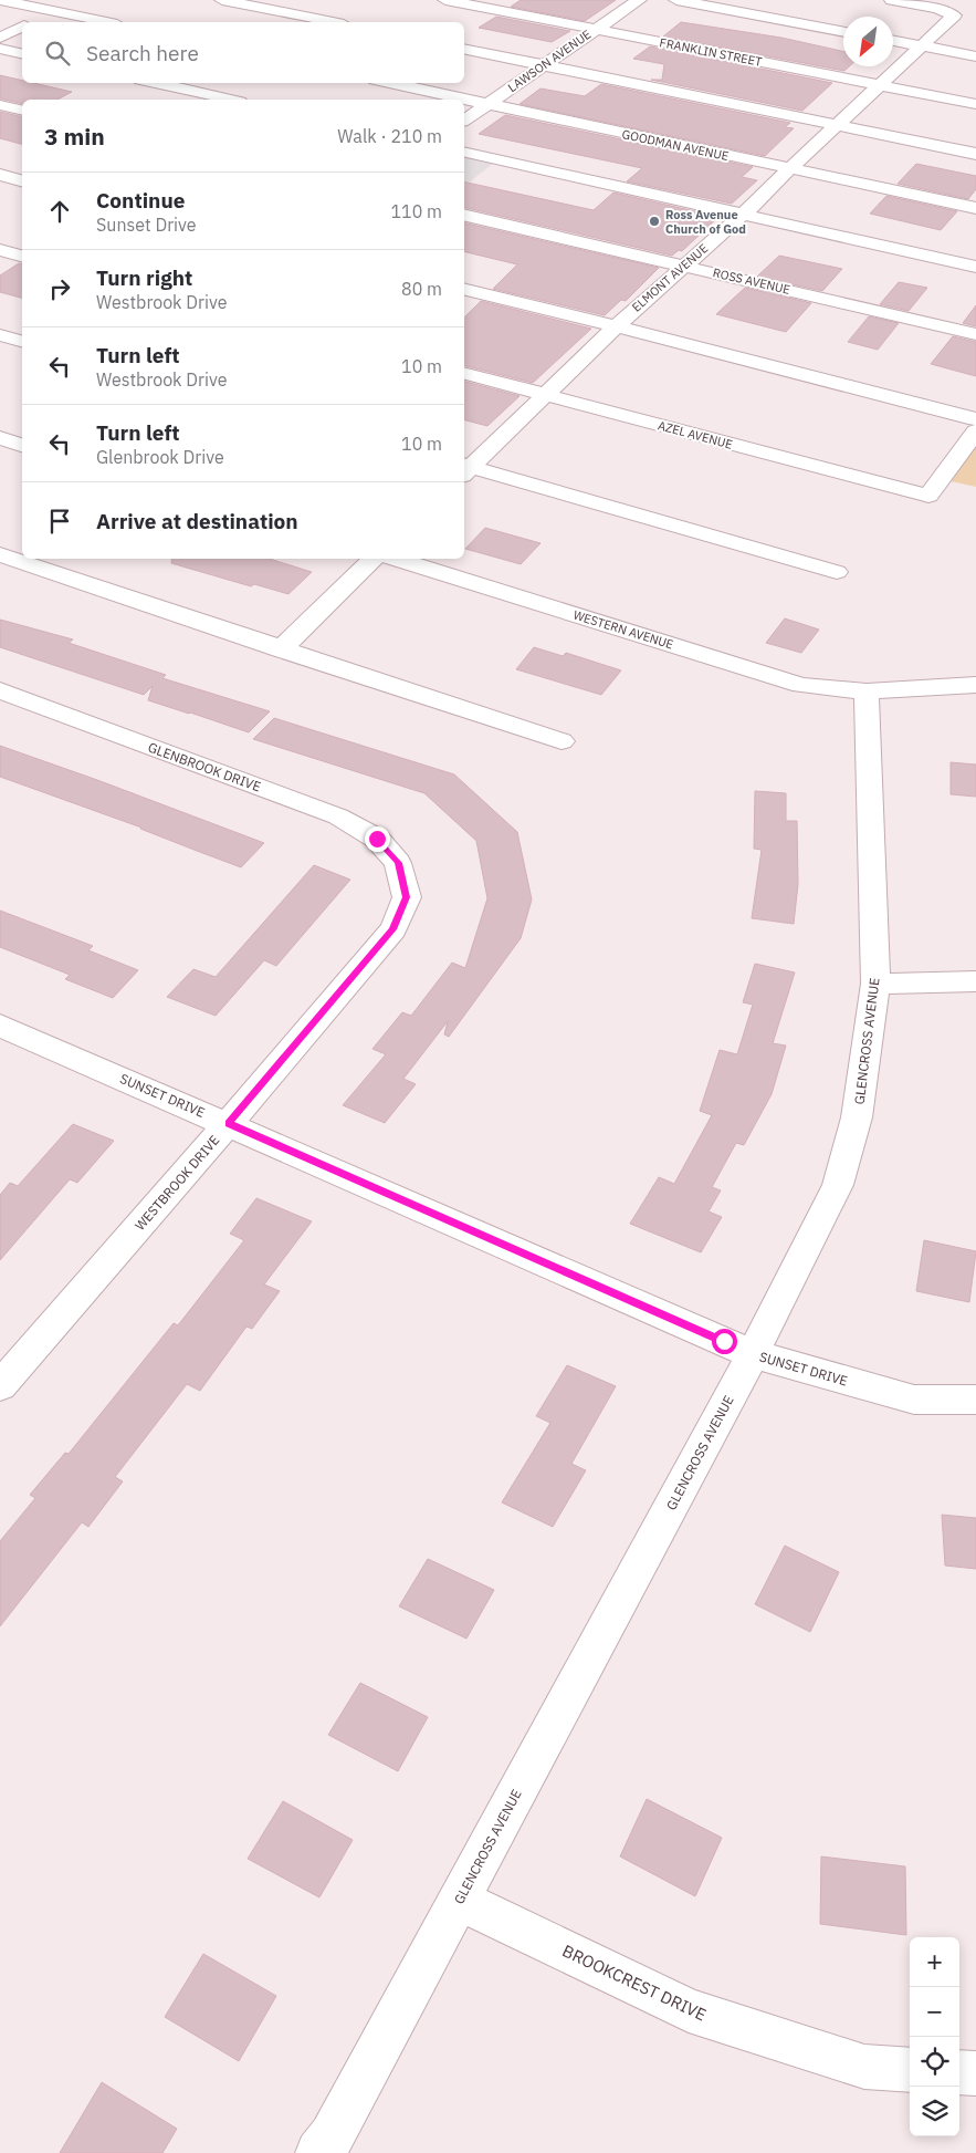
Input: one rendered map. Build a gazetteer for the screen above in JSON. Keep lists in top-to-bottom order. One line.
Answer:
{"streets":{"street":["FRANKLIN STREET","LAWSON AVENUE","GOODMAN AVENUE","ELMONT AVENUE","ROSS AVENUE","AZEL AVENUE","WESTERN AVENUE","GLENBROOK DRIVE","GLENCROSS AVENUE","SUNSET DRIVE","WESTBROOK DRIVE","BROOKCREST DRIVE"]},"crossings":[["FRANKLIN STREET","LAWSON AVENUE"],["FRANKLIN STREET","ELMONT AVENUE"],["LAWSON AVENUE","GOODMAN AVENUE"],["GOODMAN AVENUE","ELMONT AVENUE"],["ELMONT AVENUE","ROSS AVENUE"],["ELMONT AVENUE","AZEL AVENUE"],["WESTERN AVENUE","GLENCROSS AVENUE"],["GLENBROOK DRIVE","WESTBROOK DRIVE"],["GLENCROSS AVENUE","SUNSET DRIVE"],["GLENCROSS AVENUE","BROOKCREST DRIVE"],["SUNSET DRIVE","WESTBROOK DRIVE"]],"places":["Ross Avenue Church of God"],"north":"bottom left","page":{"search":"Search here","heading":["3 min","Walk · 210 m"],"list":[["Continue","Sunset Drive","110 m"],["Turn right","Westbrook Drive","80 m"],["Turn left","Westbrook Drive","10 m"],["Turn left","Glenbrook Drive","10 m"],"Arrive at destination"],"map_buttons":["+","−"]}}
